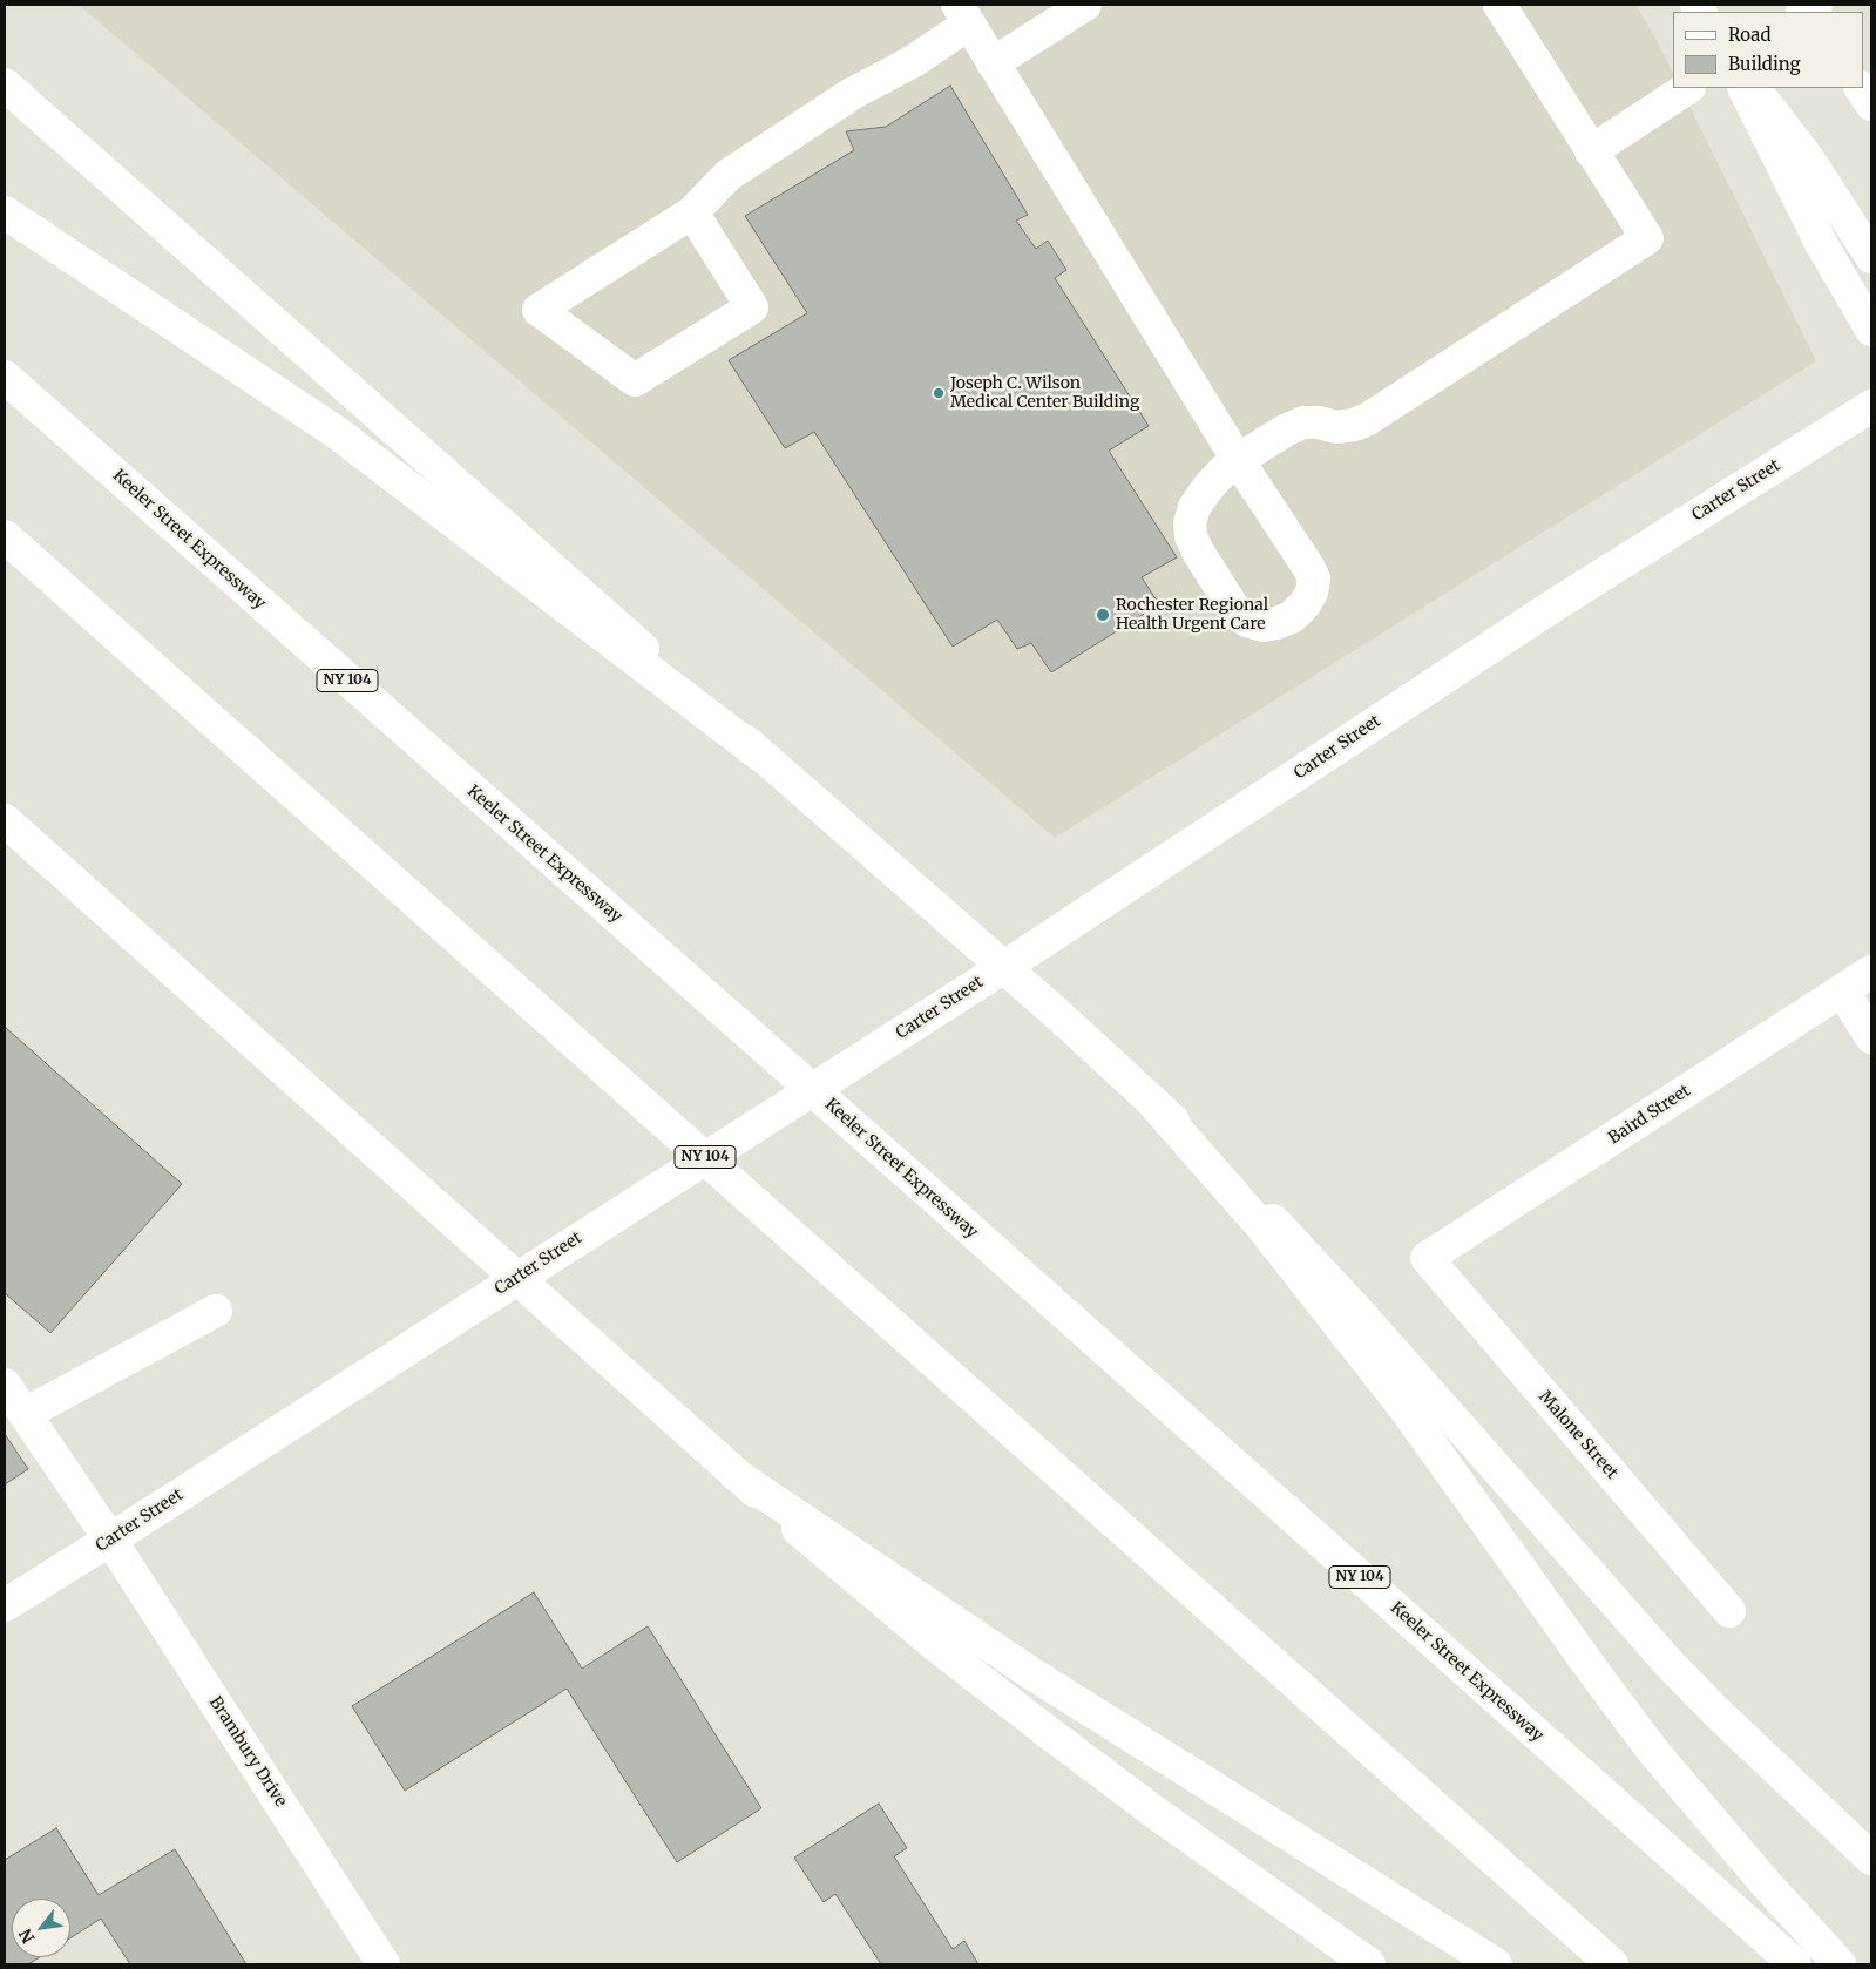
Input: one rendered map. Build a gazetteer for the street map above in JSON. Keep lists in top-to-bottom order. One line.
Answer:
{"streets":{"main road":["Carter Street","Keeler Street Expressway","NY 104","Baird Street","Malone Street","Brambury Drive"]},"crossings":[["Carter Street","Brambury Drive"],["Baird Street","Malone Street"]],"places":["Joseph C. Wilson Medical Center Building","Rochester Regional Health Urgent Care"],"legend":["Road","Building"],"north":"bottom left"}
